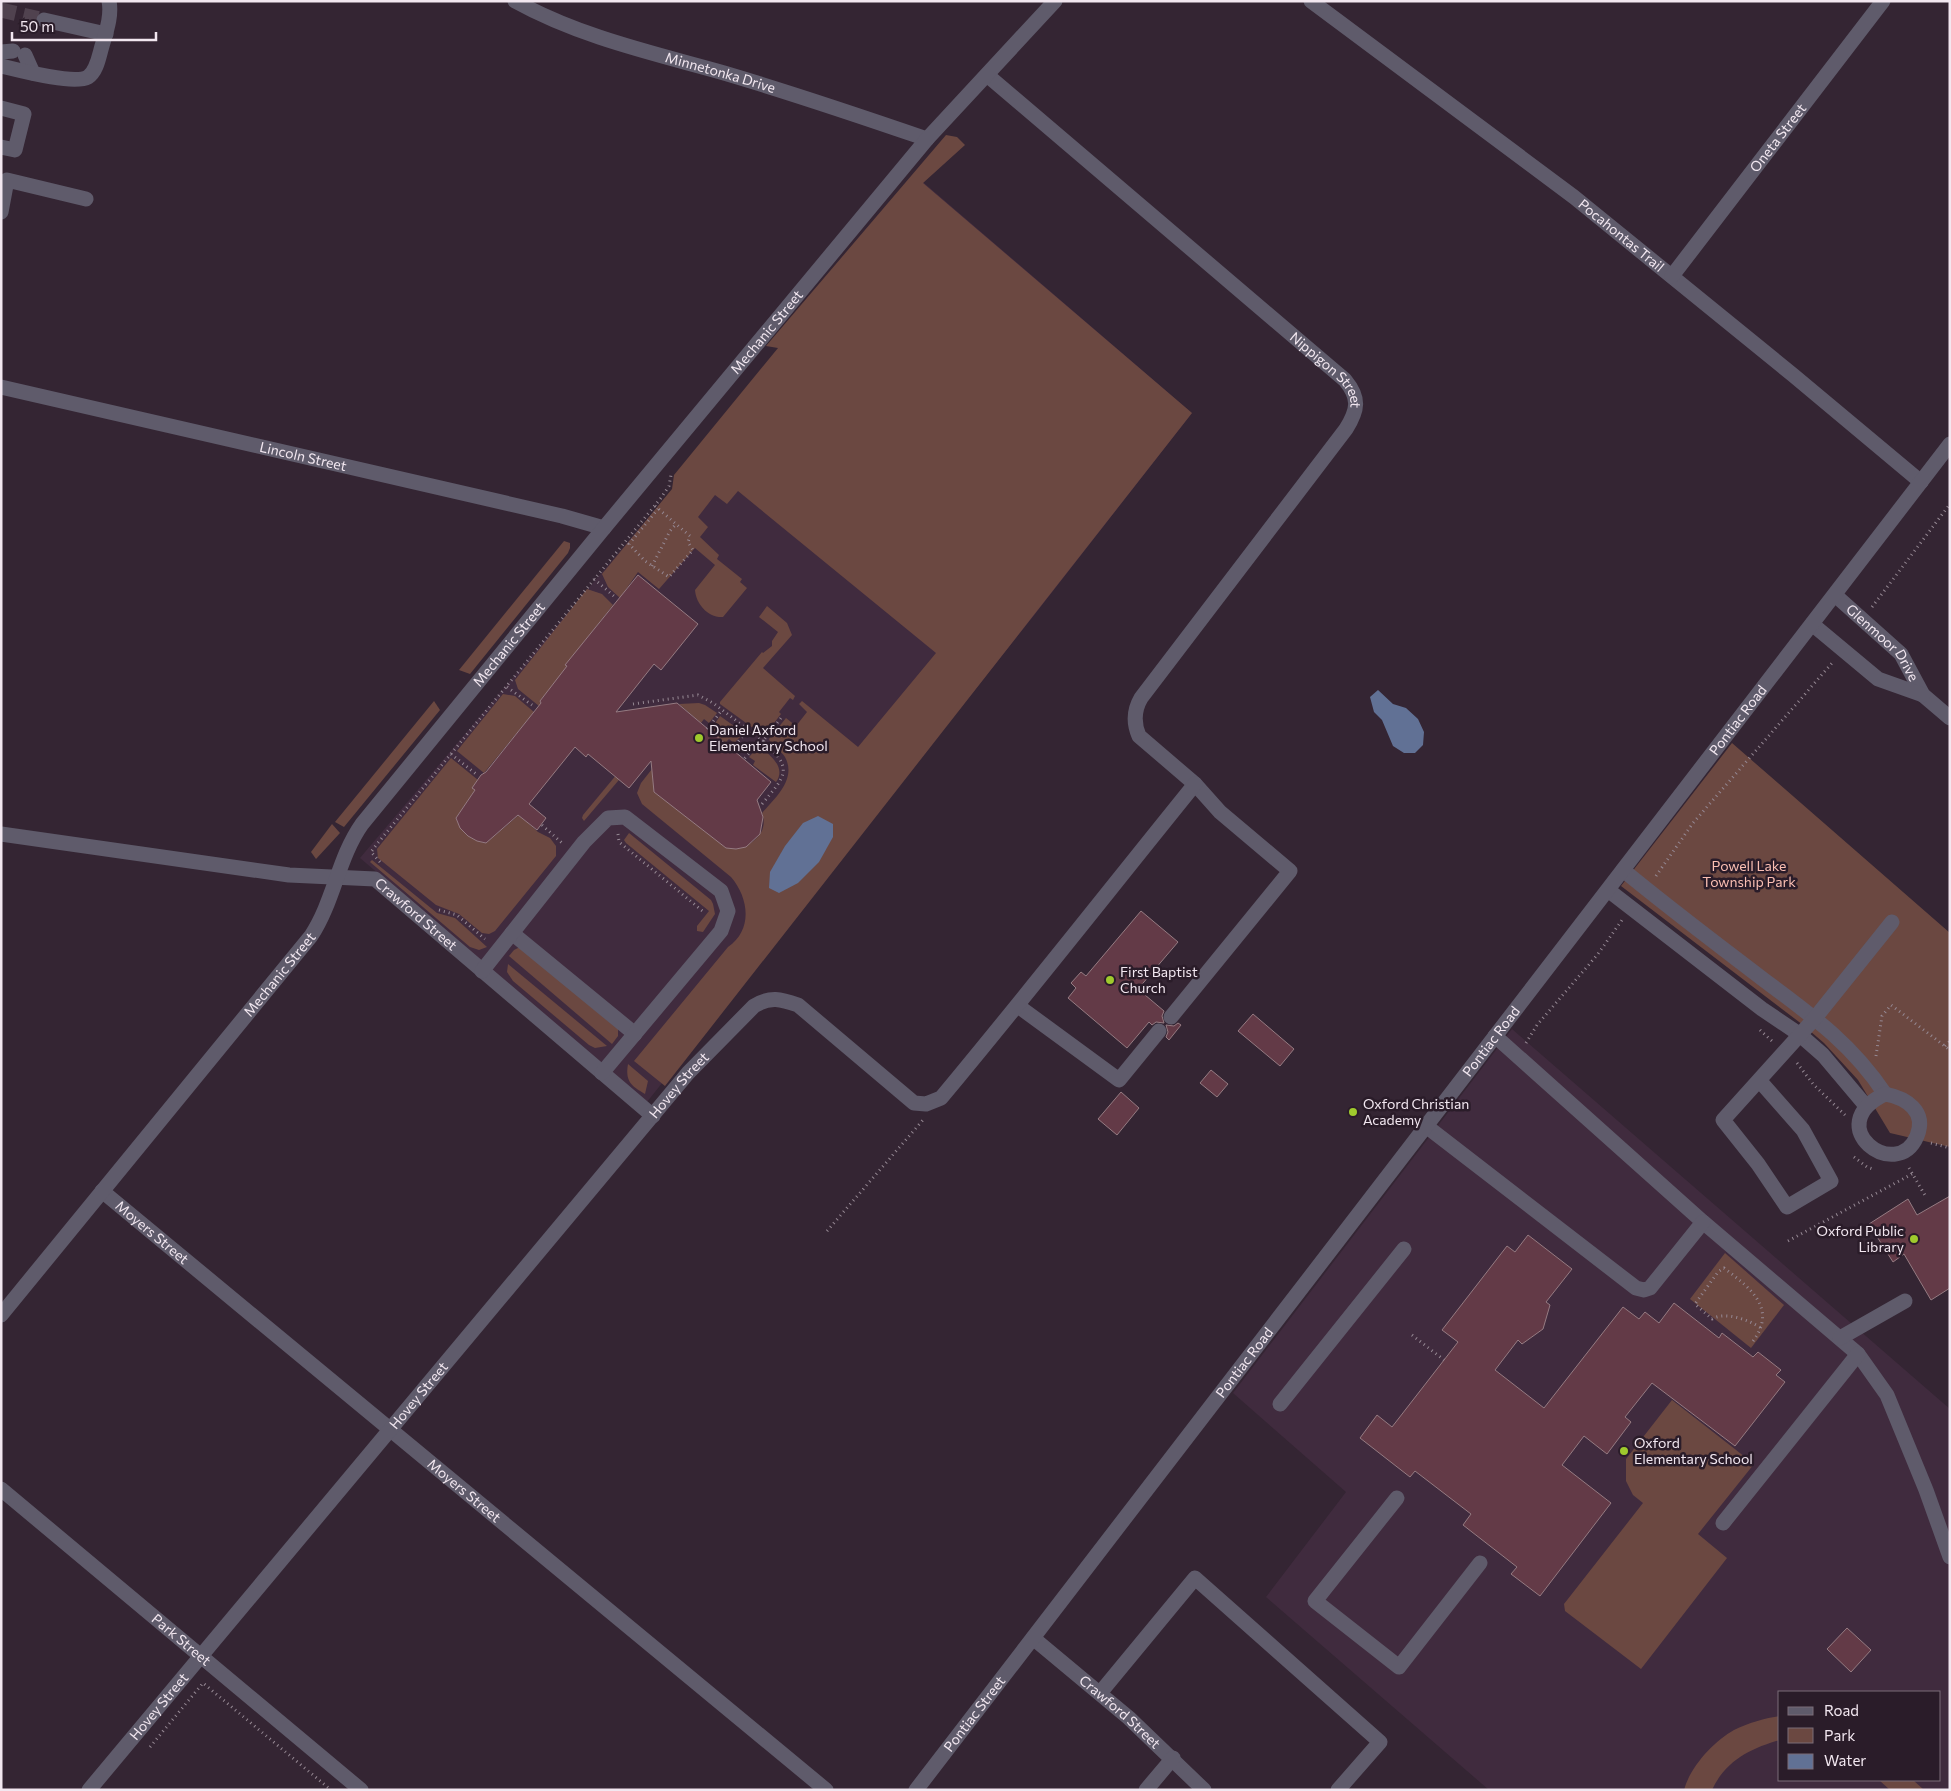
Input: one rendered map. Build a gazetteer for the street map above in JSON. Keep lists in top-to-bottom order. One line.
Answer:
{"streets":{"street":["Minnetonka Drive","Oneta Street","Pocahontas Trail","Mechanic Street","Nippigon Street","Lincoln Street","Glenmoor Drive","Pontiac Road","Crawford Street","Hovey Street","Moyers Street","Park Street","Pontiac Street"]},"crossings":[["Minnetonka Drive","Mechanic Street"],["Oneta Street","Pocahontas Trail"],["Pocahontas Trail","Pontiac Road"],["Mechanic Street","Nippigon Street"],["Mechanic Street","Lincoln Street"],["Mechanic Street","Crawford Street"],["Mechanic Street","Moyers Street"],["Glenmoor Drive","Pontiac Road"],["Pontiac Road","Crawford Street"],["Pontiac Road","Pontiac Street"],["Crawford Street","Hovey Street"],["Crawford Street","Pontiac Street"],["Hovey Street","Moyers Street"],["Hovey Street","Park Street"]],"parks":["Powell Lake Township Park"],"places":["Daniel Axford Elementary School","First Baptist Church","Oxford Christian Academy","Oxford Public Library","Oxford Elementary School"],"legend":["Road","Park","Water"],"scale_bar":"50 m"}
